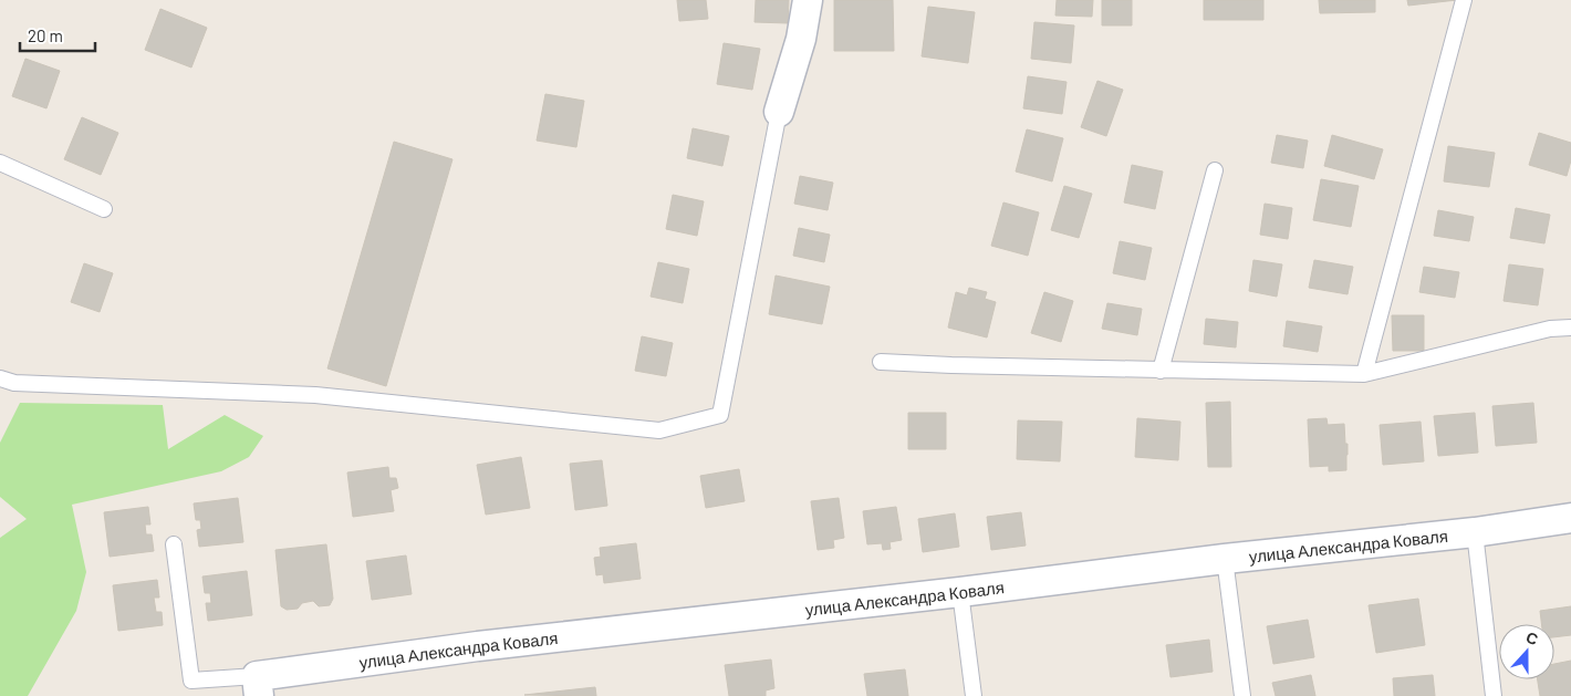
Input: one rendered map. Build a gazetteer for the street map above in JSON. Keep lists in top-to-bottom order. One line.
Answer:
{"streets":{"street":["улица Александра Коваля"]},"scale_bar":"20 m","north":"top"}
